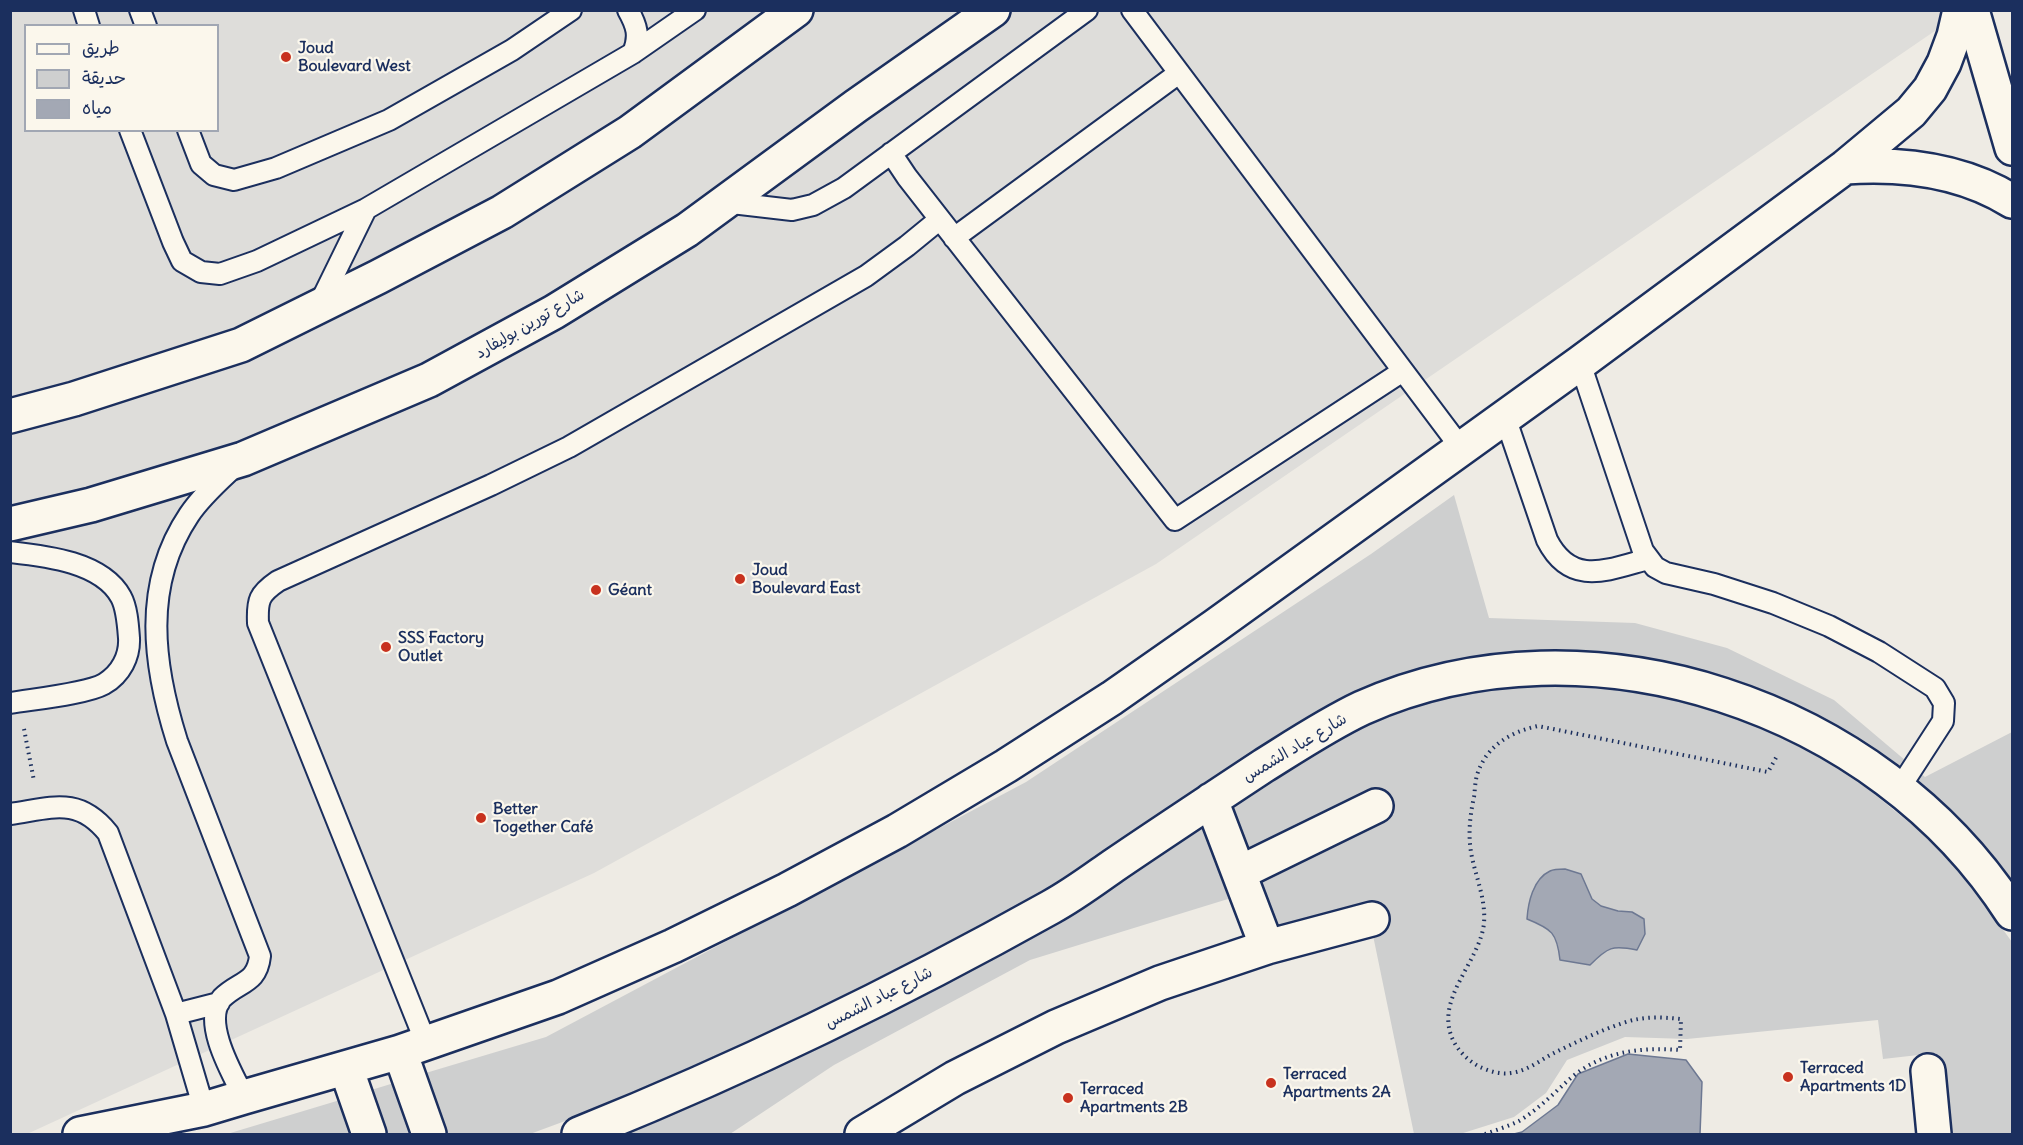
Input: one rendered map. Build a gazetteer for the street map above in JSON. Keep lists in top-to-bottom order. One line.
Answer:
{"streets":{"street":["شارع تورين بوليفارد","شارع عباد الشمس"]},"places":["Joud Boulevard West","Joud Boulevard East","Géant","SSS Factory Outlet","Better Together Café","Terraced Apartments 1D","Terraced Apartments 2A","Terraced Apartments 2B"],"legend":["طريق","حديقة","مياه"]}
